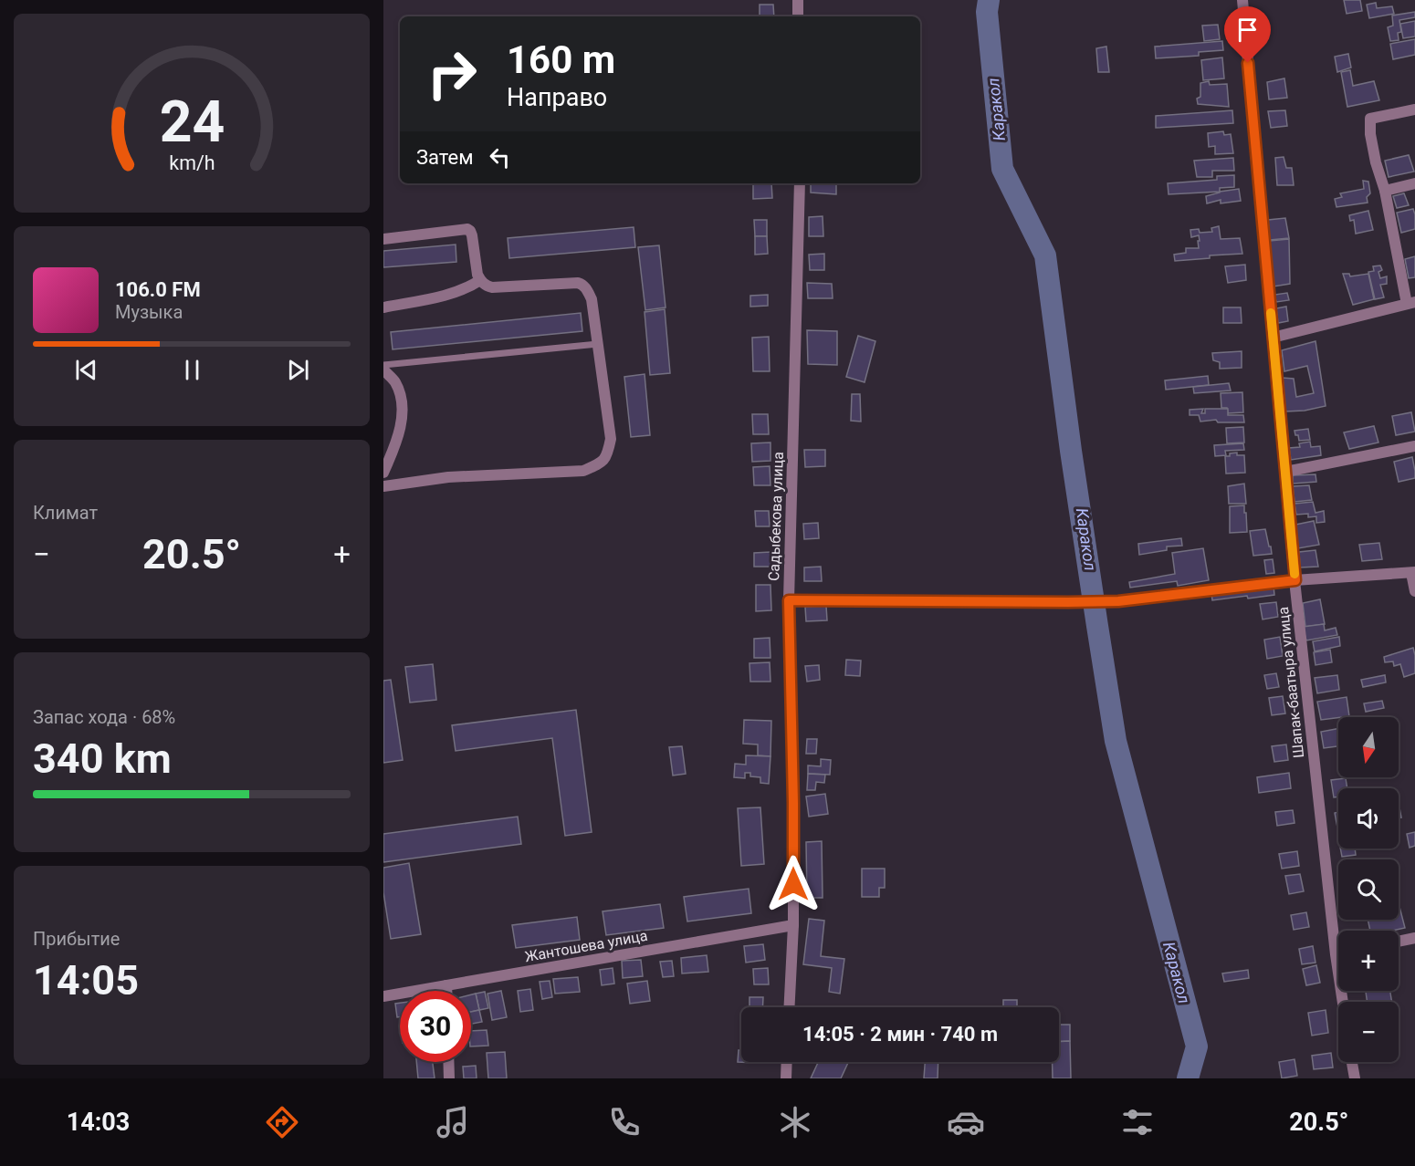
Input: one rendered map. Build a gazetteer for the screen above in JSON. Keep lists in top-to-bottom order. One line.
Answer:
{"streets":{"street":["Садыбекова улица","Шапак-баатыра улица","Жантошева улица"]},"crossings":[["Садыбекова улица","Жантошева улица"]],"water":["Каракол"],"north":"bottom","page":{"turn":["160 m","Направо"],"then":"Затем","song":["106.0 FM","Музыка"],"tile":["Климат",["Запас хода · 68%","340 km"],["Прибытие","14:05"]],"heat":["−","20.5°","+"],"map_buttons":["+","−"],"limit":"30","trip":"14:05 · 2 мин · 740 m","tabs":["14:03","20.5°"],"gauge":["24","km/h"]}}
